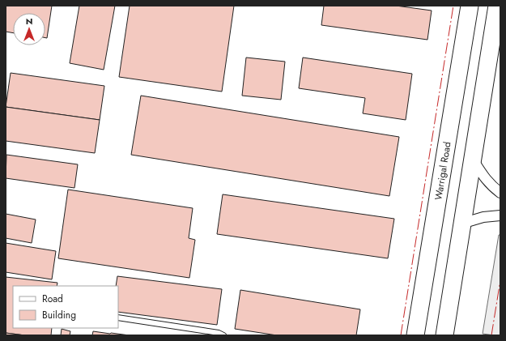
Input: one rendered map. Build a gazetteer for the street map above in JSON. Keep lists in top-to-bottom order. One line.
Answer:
{"streets":{"highway":["Warrigal Road"]},"legend":["Road","Building"],"north":"top"}
